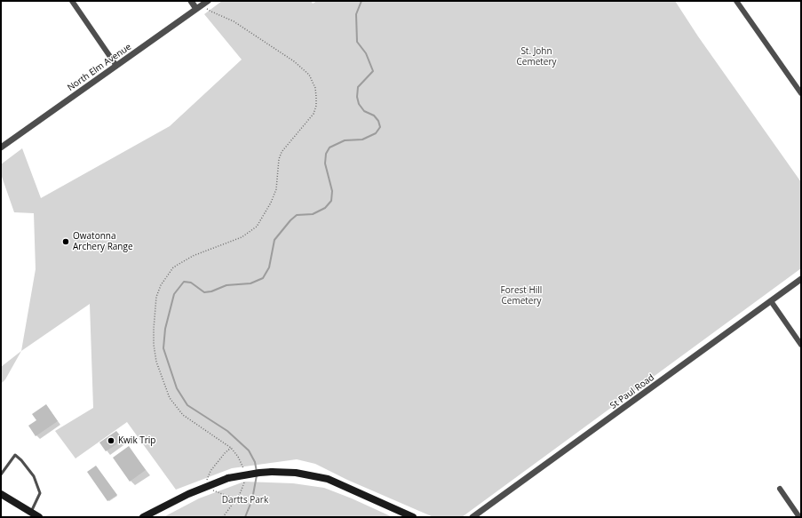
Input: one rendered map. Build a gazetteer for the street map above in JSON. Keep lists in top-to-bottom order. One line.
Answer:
{"streets":{"street":["North Elm Avenue","St Paul Road"]},"parks":["St. John Cemetery","Forest Hill Cemetery","Dartts Park"],"places":["Owatonna Archery Range","Kwik Trip"]}
